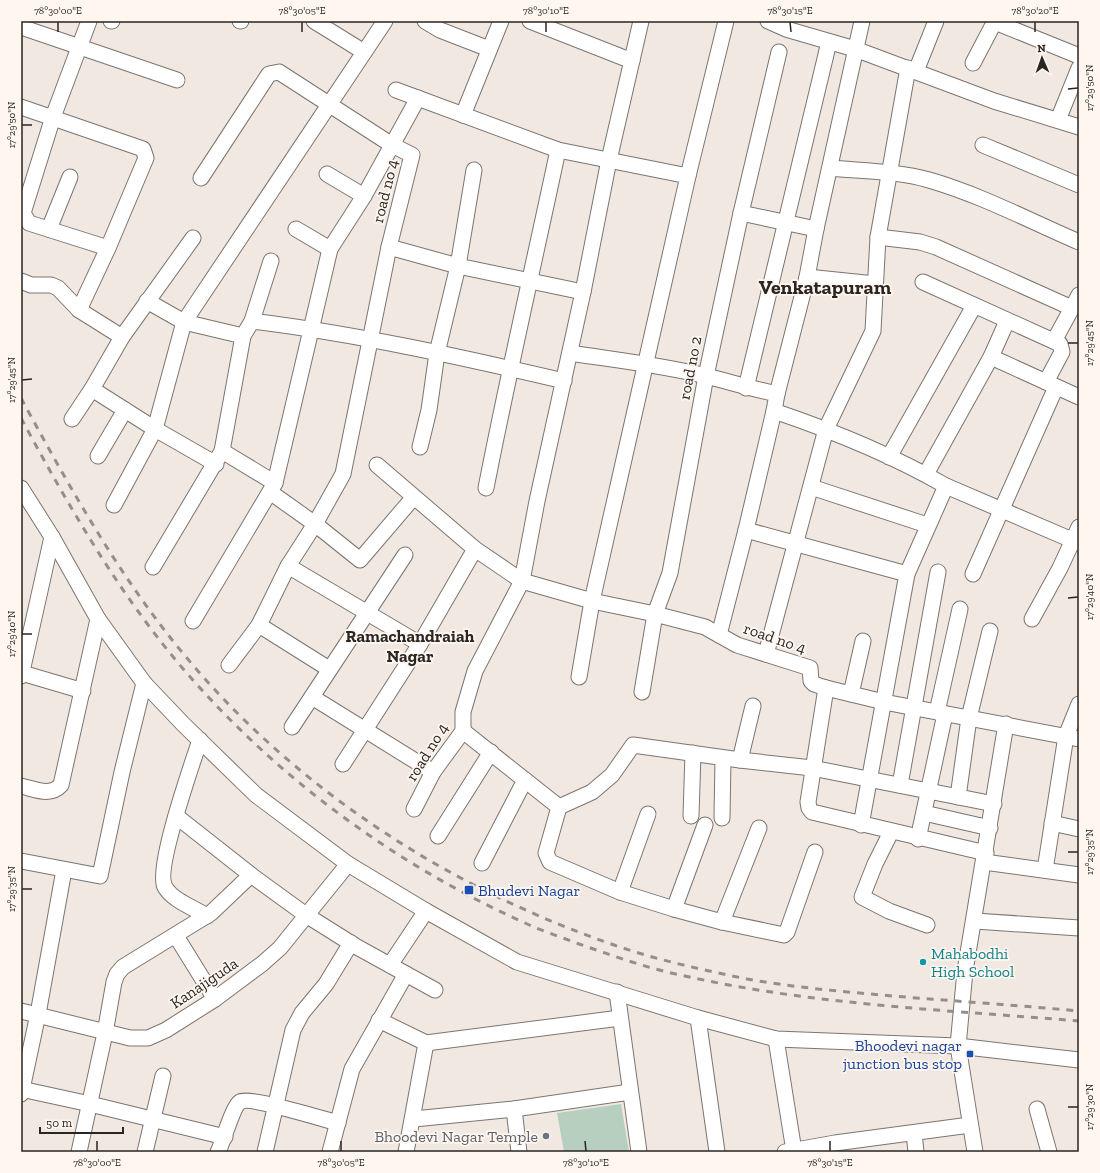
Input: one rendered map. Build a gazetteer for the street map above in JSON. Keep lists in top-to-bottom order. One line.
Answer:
{"streets":{"street":["road no 4","road no 2","Kanajiguda"]},"crossings":[["road no 4","road no 2"]],"districts":["Venkatapuram","Ramachandraiah Nagar"],"places":{"transit":["Bhudevi Nagar","Bhoodevi nagar junction bus stop"],"other":["Mahabodhi High School","Bhoodevi Nagar Temple"]},"scale_bar":"50 m","north":"top","coordinates":["78°30'00\"E","78°30'05\"E","78°30'10\"E","78°30'15\"E","78°30'20\"E","17°29'50\"N","17°29'45\"N","17°29'40\"N","17°29'35\"N","17°29'30\"N"]}
